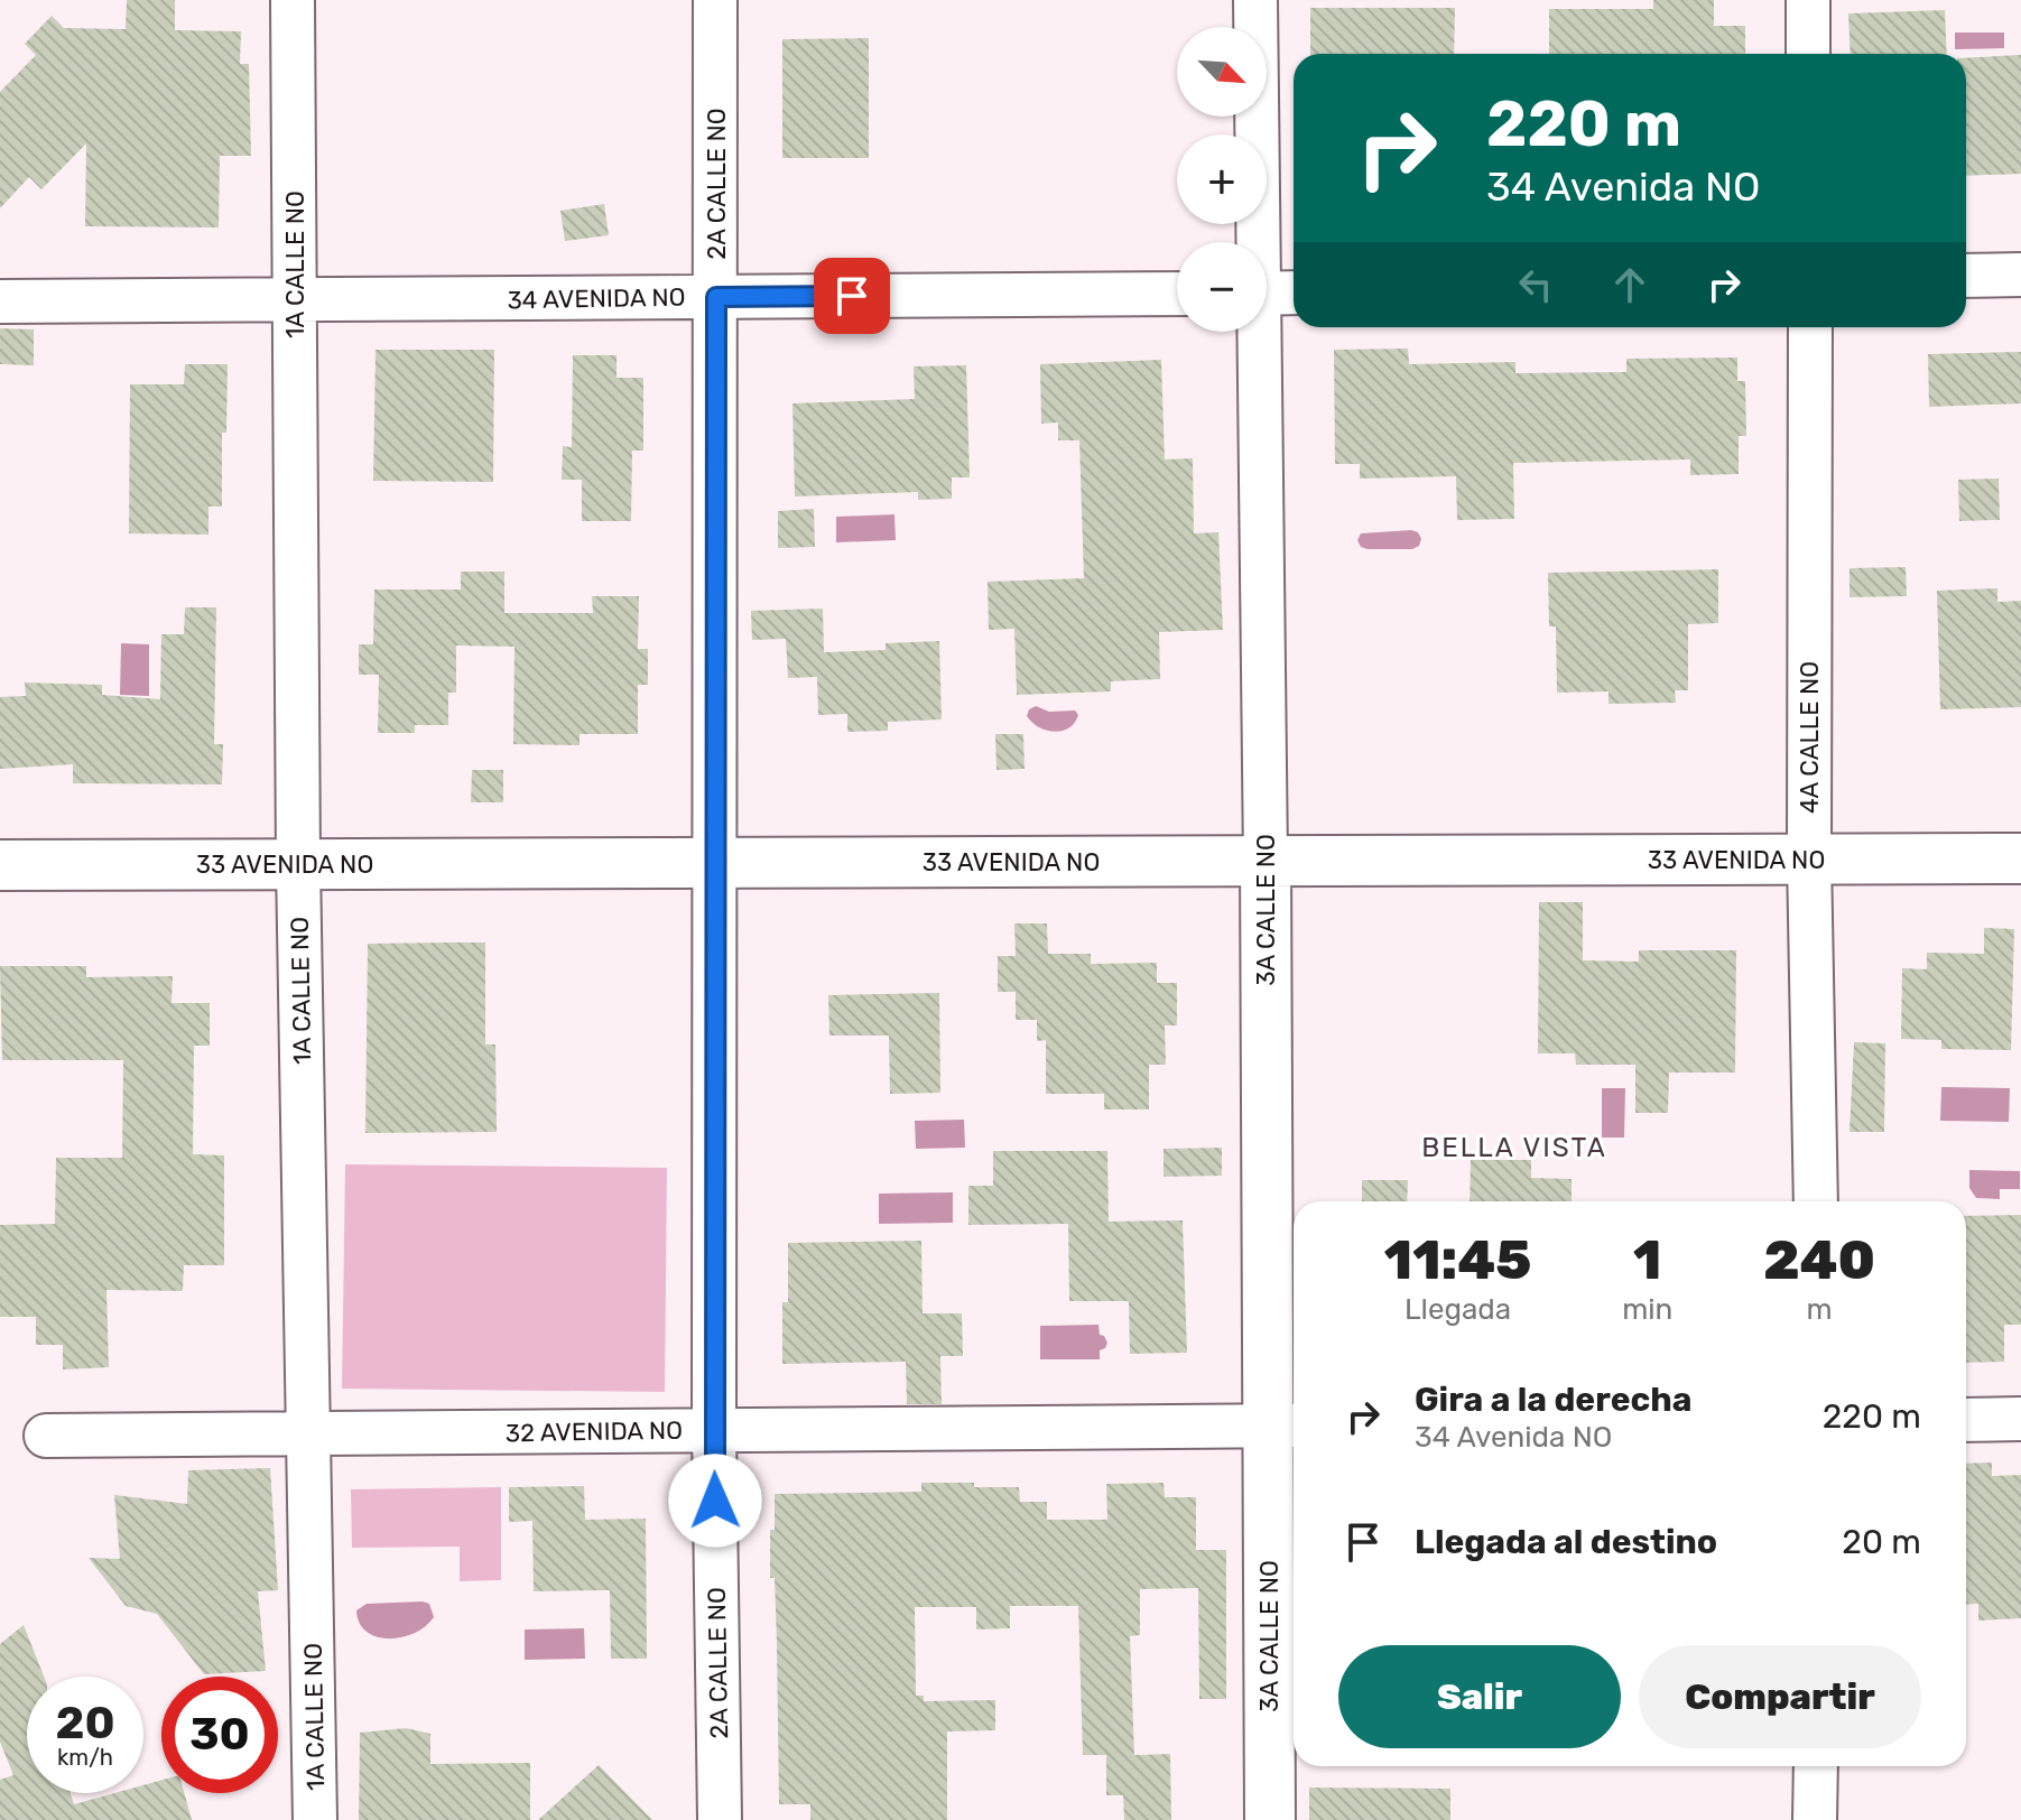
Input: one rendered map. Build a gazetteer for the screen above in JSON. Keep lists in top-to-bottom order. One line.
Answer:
{"streets":{"street":["2A CALLE NO","1A CALLE NO","34 AVENIDA NO","4A CALLE NO","33 AVENIDA NO","3A CALLE NO","32 AVENIDA NO"]},"crossings":[["2A CALLE NO","34 AVENIDA NO"],["2A CALLE NO","33 AVENIDA NO"],["2A CALLE NO","32 AVENIDA NO"],["1A CALLE NO","34 AVENIDA NO"],["1A CALLE NO","33 AVENIDA NO"],["1A CALLE NO","32 AVENIDA NO"],["4A CALLE NO","33 AVENIDA NO"],["33 AVENIDA NO","3A CALLE NO"],["3A CALLE NO","32 AVENIDA NO"]],"districts":["BELLA VISTA"],"north":"bottom right","page":{"map_buttons":["+","−"],"turn":["220 m","34 Avenida NO"],"eta":["11:45","Llegada","1","min","240","m"],"list":[{"name":"Gira a la derecha","note":"34 Avenida NO","value":"220 m"},{"name":"Llegada al destino","value":"20 m"}],"buttons":["Salir","Compartir"],"speed":"20 km/h","limit":"30"}}
